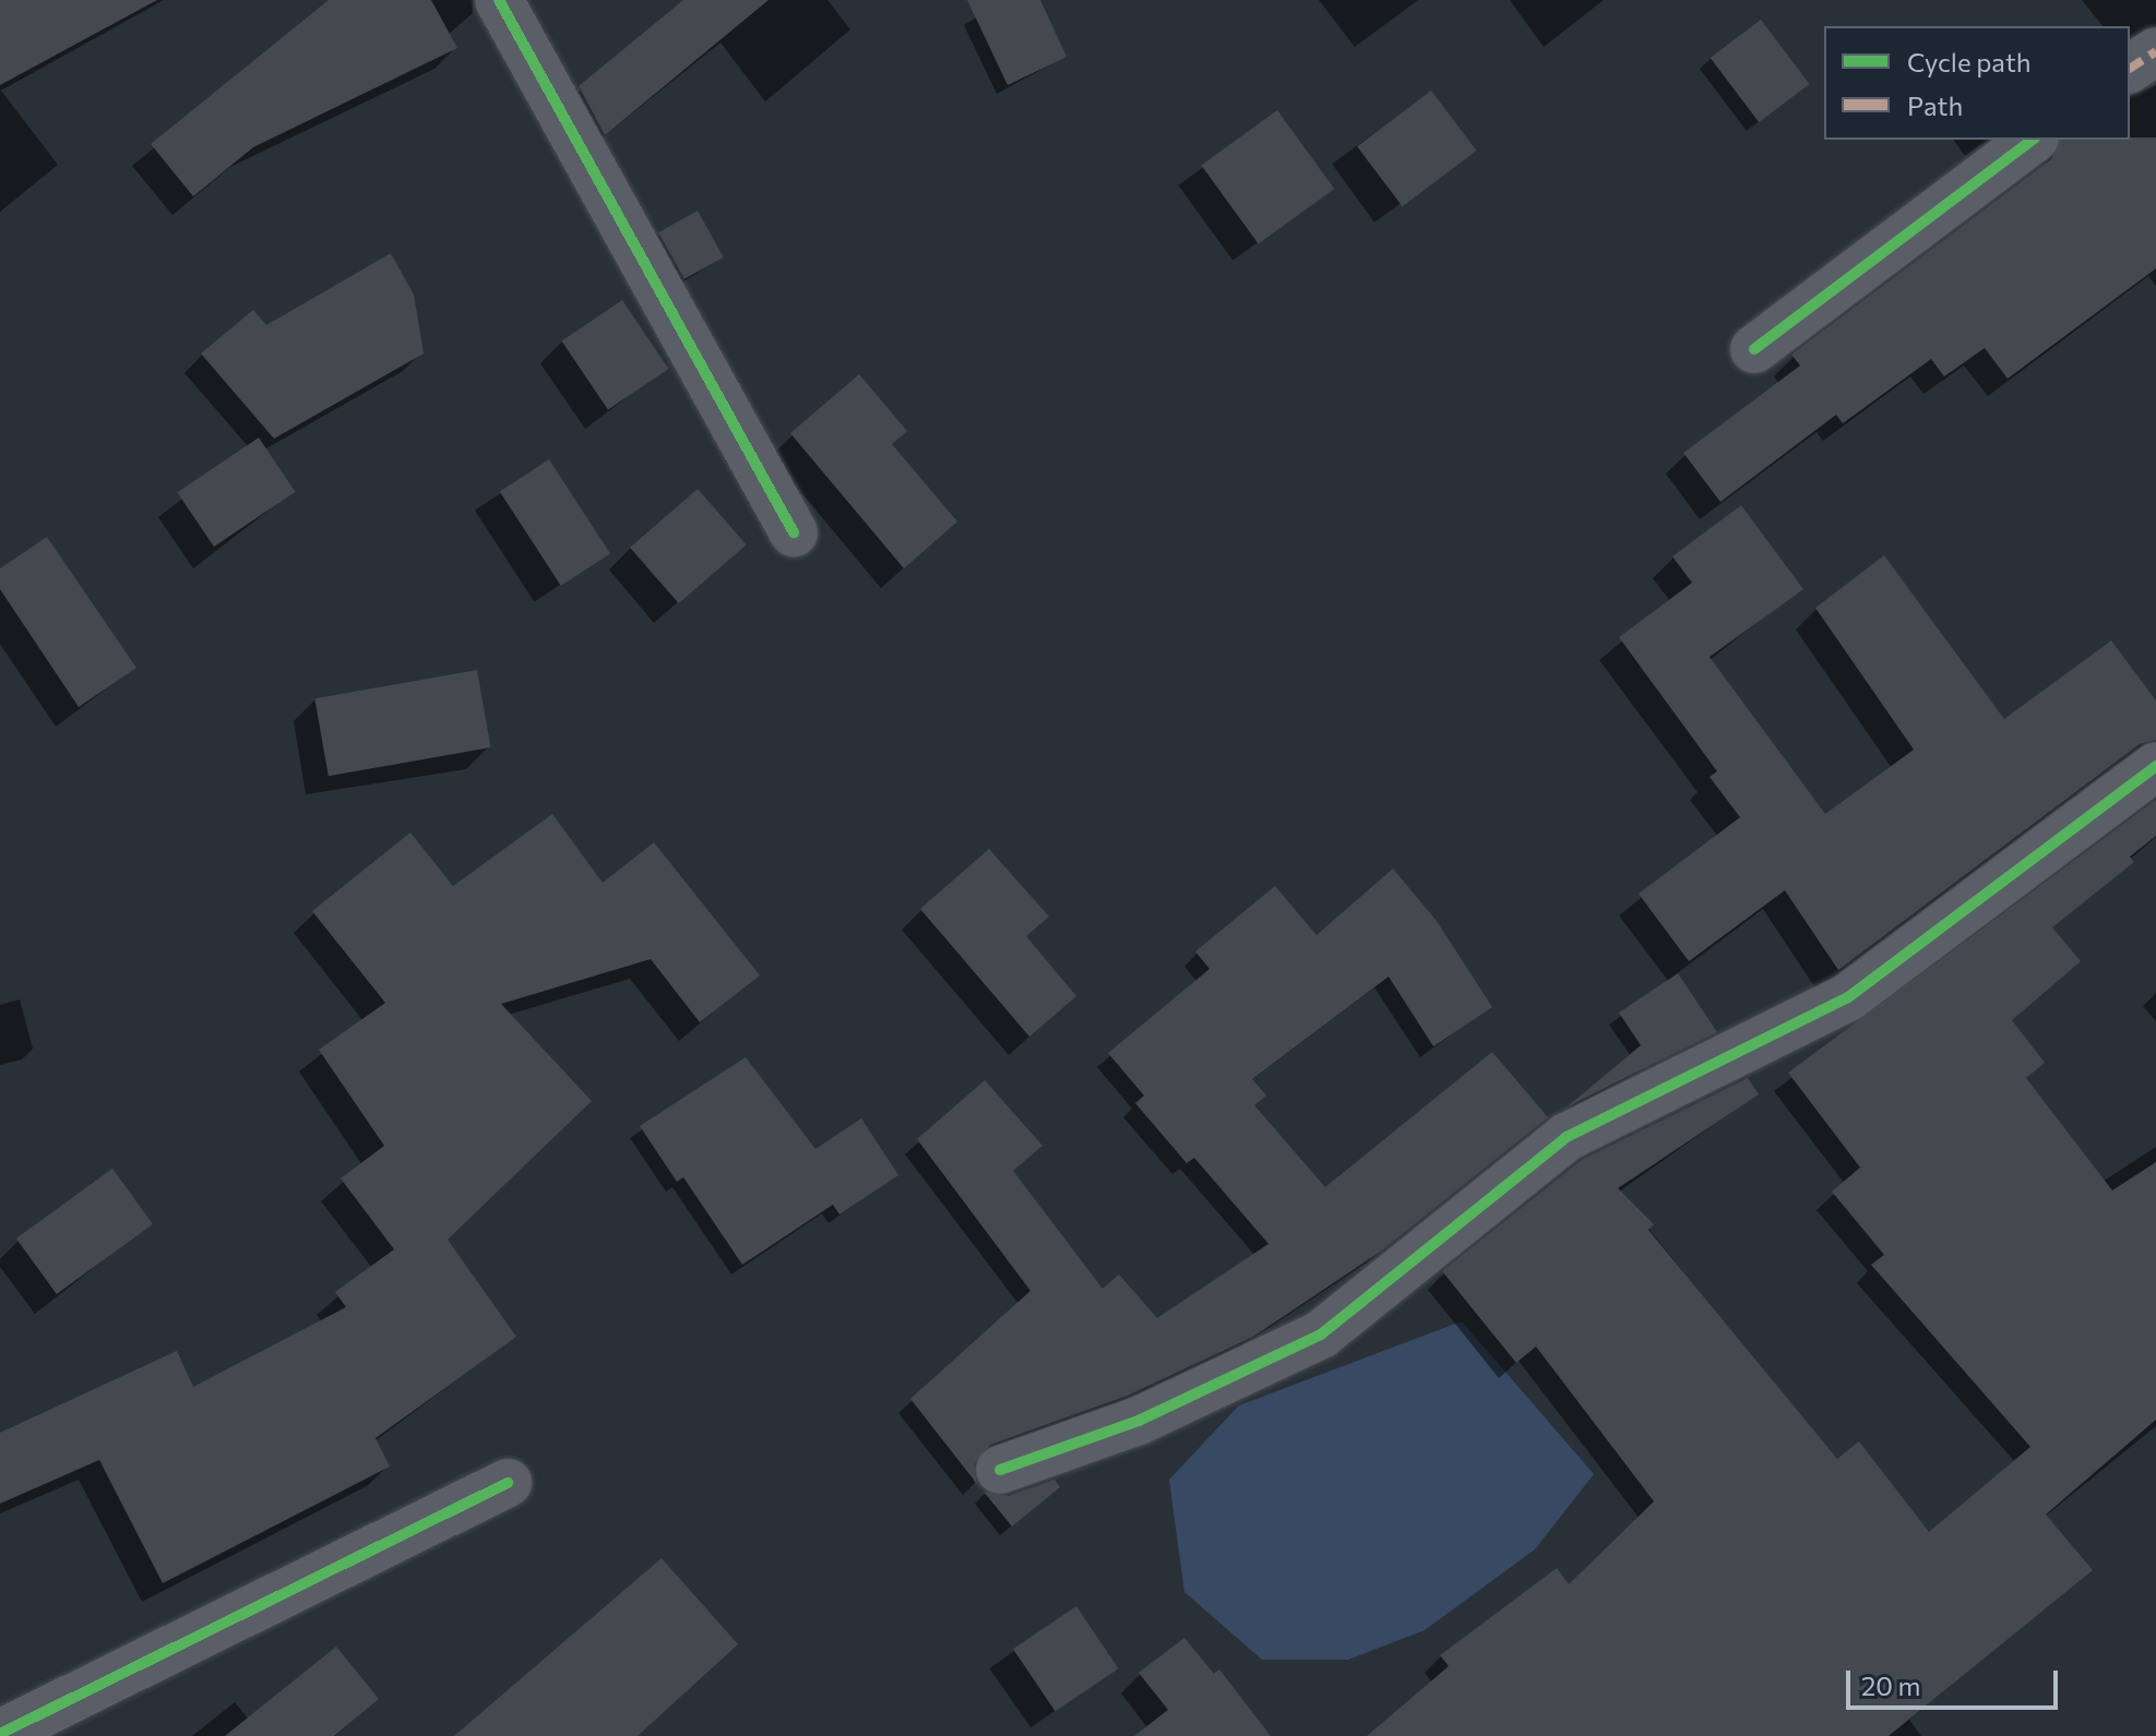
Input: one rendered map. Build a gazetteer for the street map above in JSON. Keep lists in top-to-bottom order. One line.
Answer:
{"legend":["Cycle path","Path"],"scale_bar":"20 m"}
